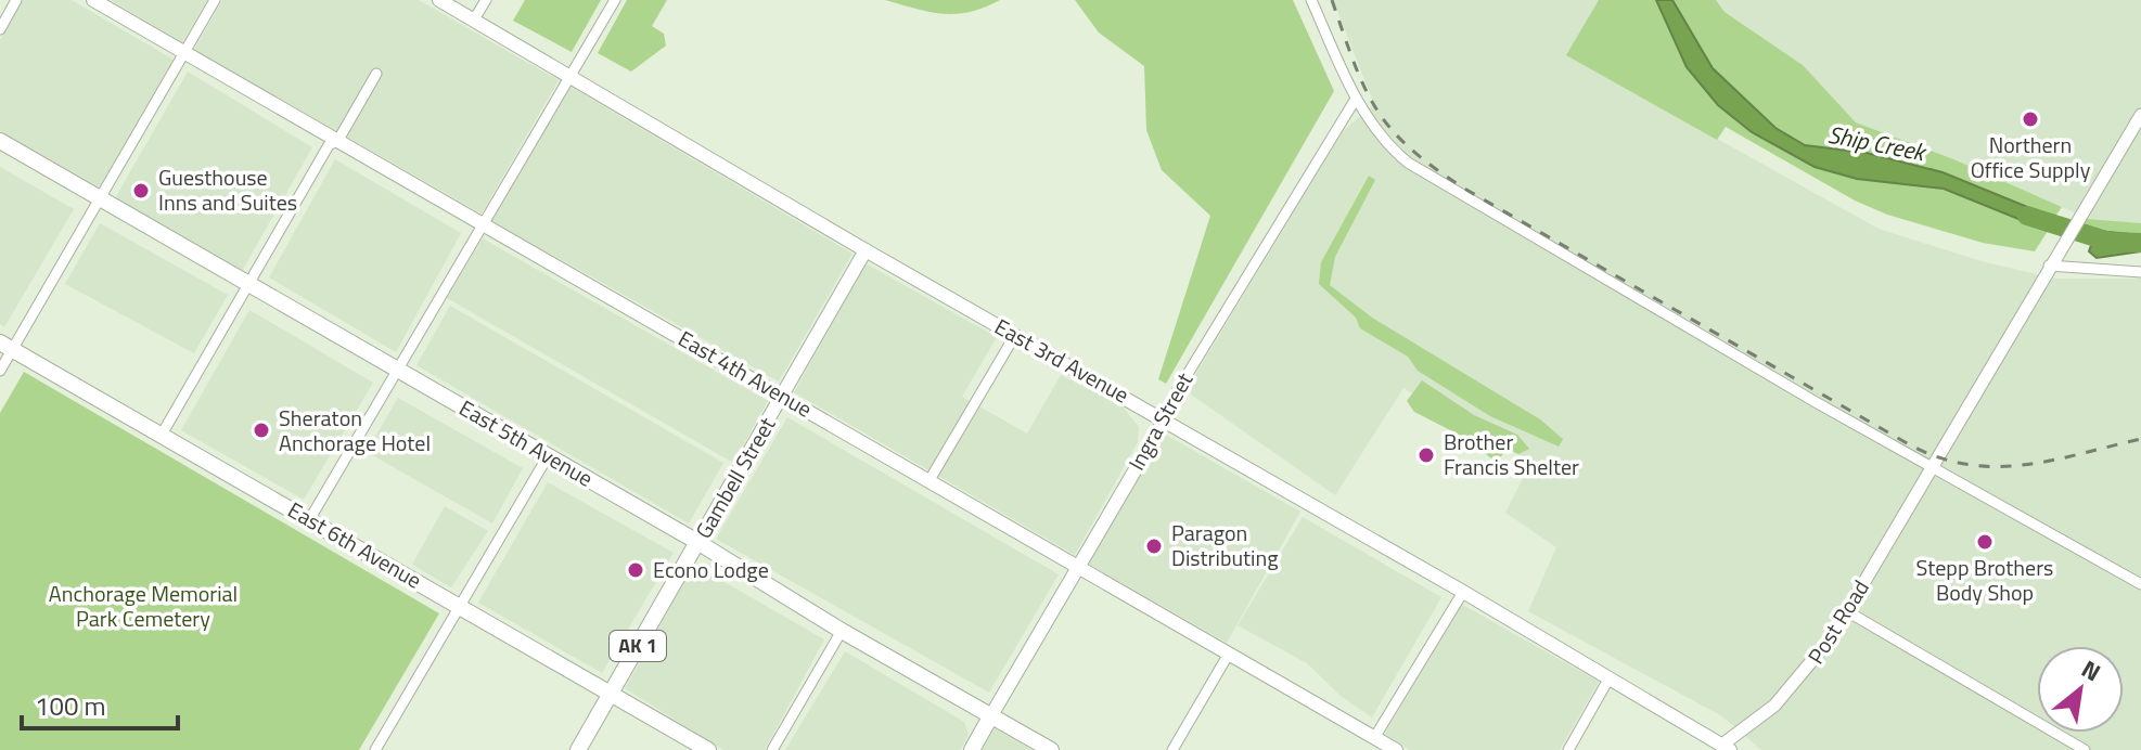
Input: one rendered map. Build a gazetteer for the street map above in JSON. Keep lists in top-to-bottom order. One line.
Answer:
{"streets":{"main road":["East 3rd Avenue","East 4th Avenue","Ingra Street","East 5th Avenue","Gambell Street","East 6th Avenue","AK 1"],"street":["Post Road"]},"crossings":[["East 3rd Avenue","Ingra Street"],["East 3rd Avenue","Gambell Street"],["East 3rd Avenue","Post Road"],["East 4th Avenue","Ingra Street"],["East 4th Avenue","Gambell Street"],["Ingra Street","East 5th Avenue"],["East 5th Avenue","Gambell Street"],["Gambell Street","East 6th Avenue"]],"water":["Ship Creek"],"parks":["Anchorage Memorial Park Cemetery"],"places":["Northern Office Supply","Guesthouse Inns and Suites","Sheraton Anchorage Hotel","Brother Francis Shelter","Stepp Brothers Body Shop","Paragon Distributing","Econo Lodge"],"scale_bar":"100 m","north":"top right"}
